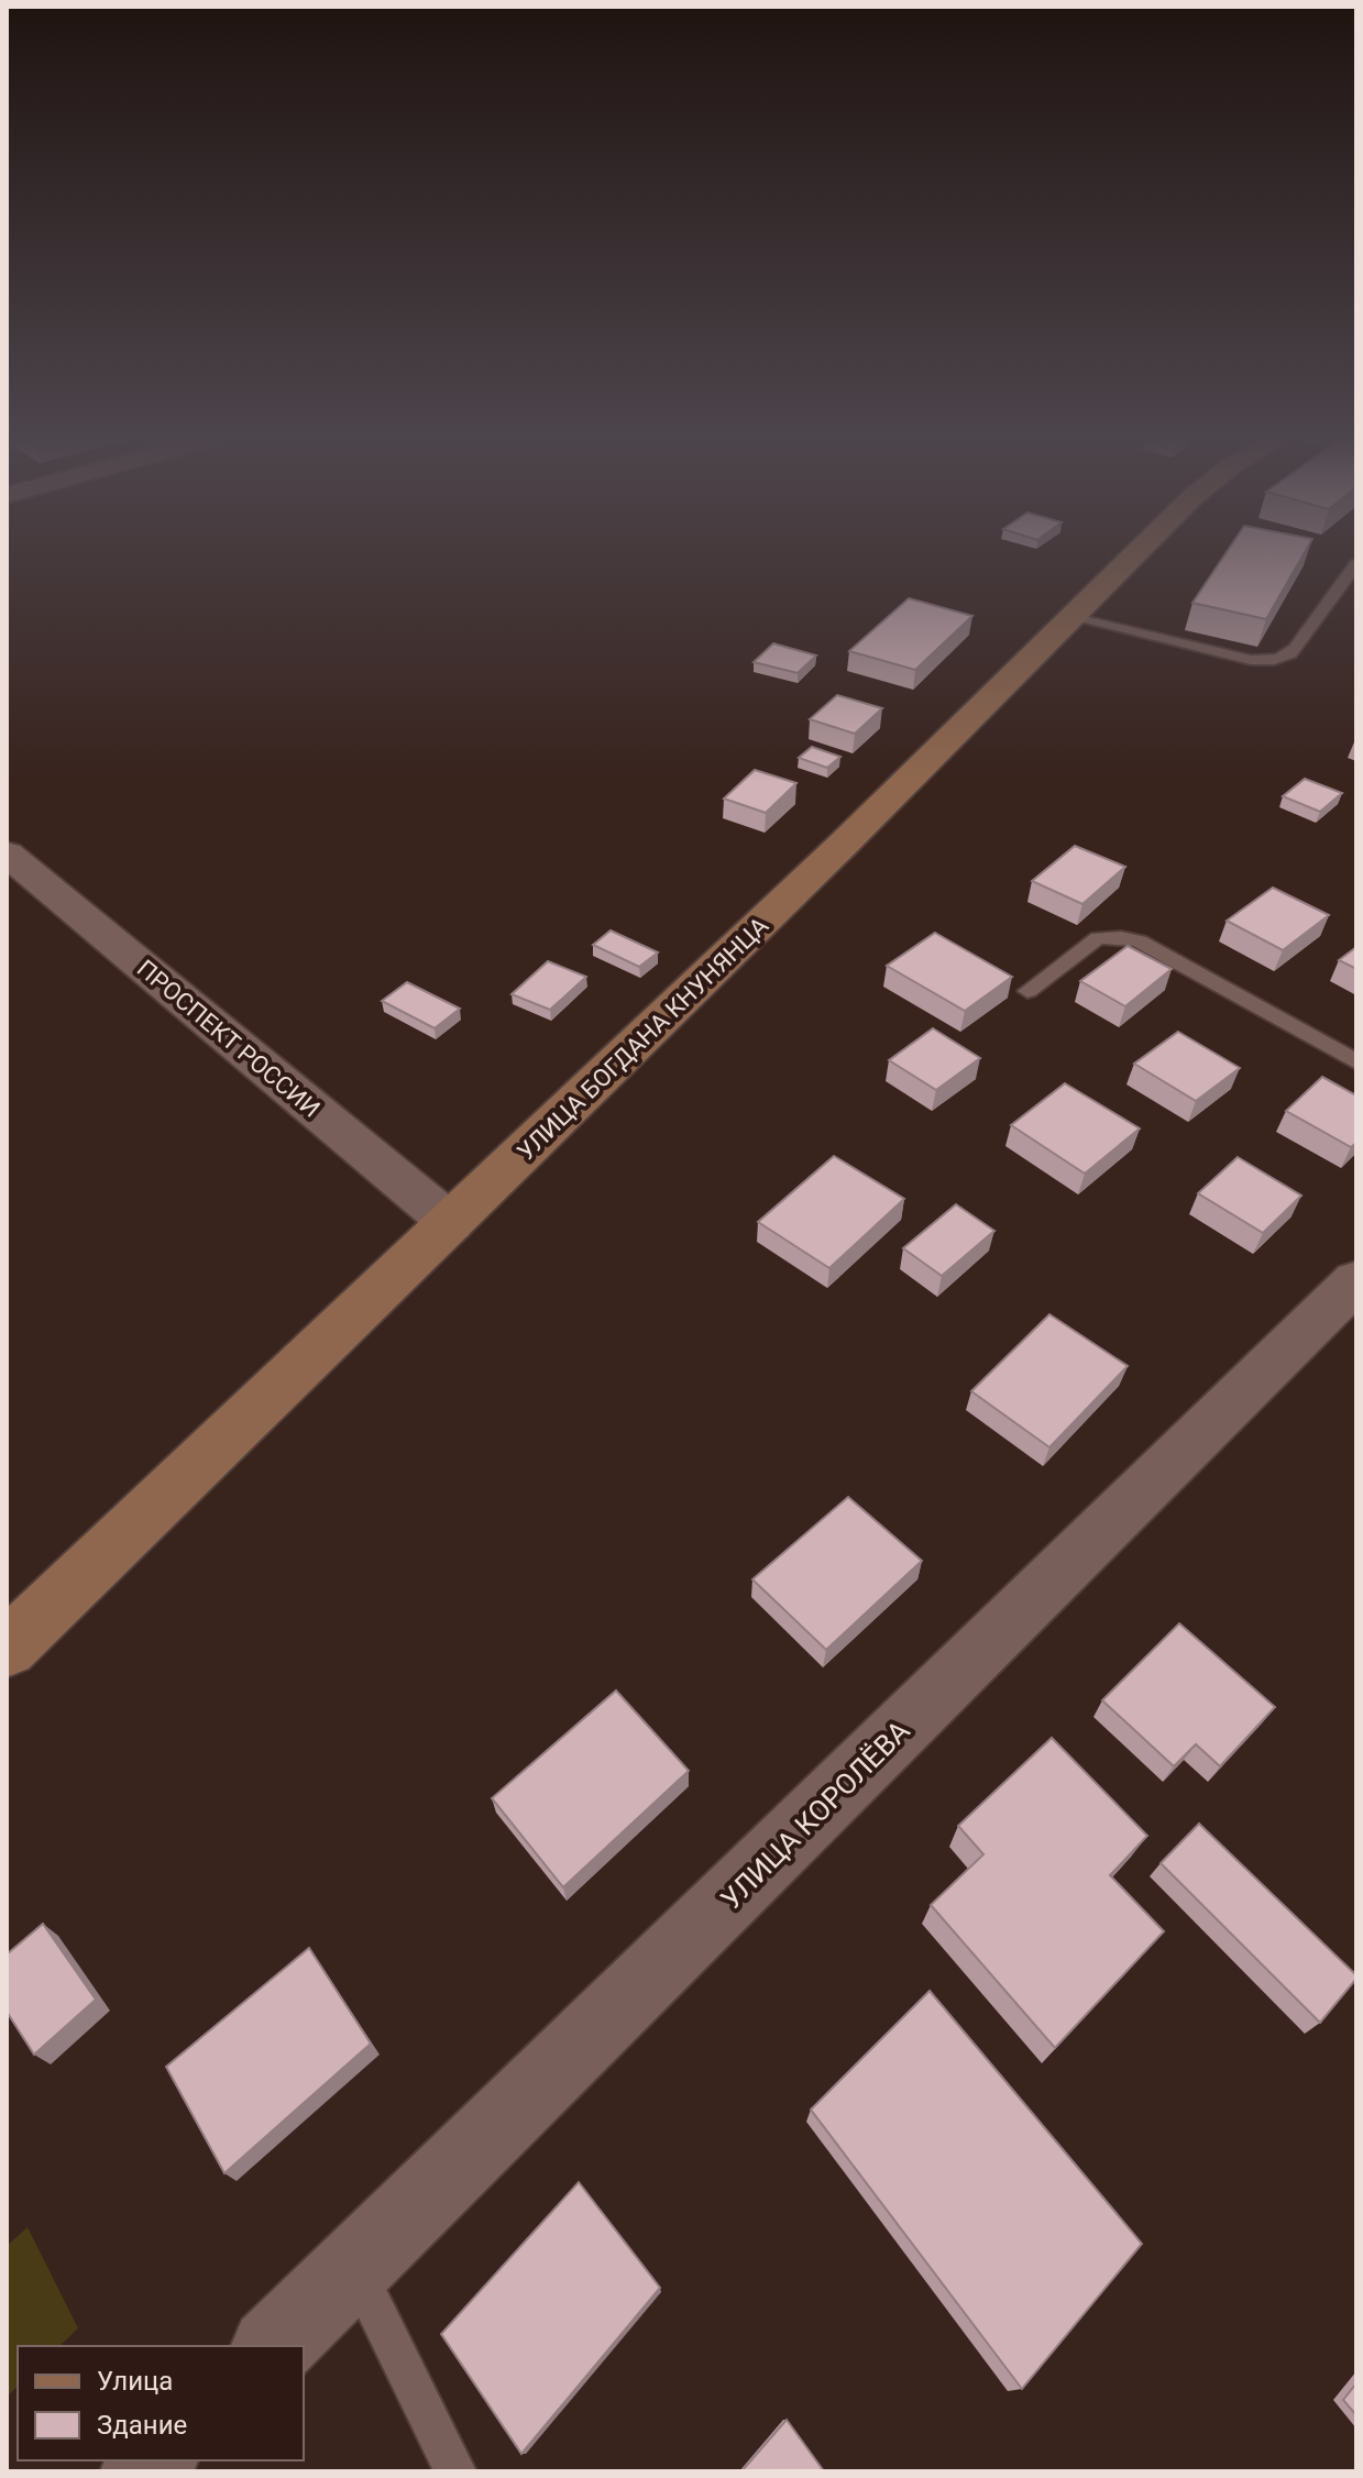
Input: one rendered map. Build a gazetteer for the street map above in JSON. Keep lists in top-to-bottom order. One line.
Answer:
{"streets":{"main road":["УЛИЦА БОГДАНА КНУНЯНЦА"],"street":["ПРОСПЕКТ РОССИИ","УЛИЦА КОРОЛЁВА"]},"crossings":[["ПРОСПЕКТ РОССИИ","УЛИЦА БОГДАНА КНУНЯНЦА"]],"legend":["Улица","Здание"]}
